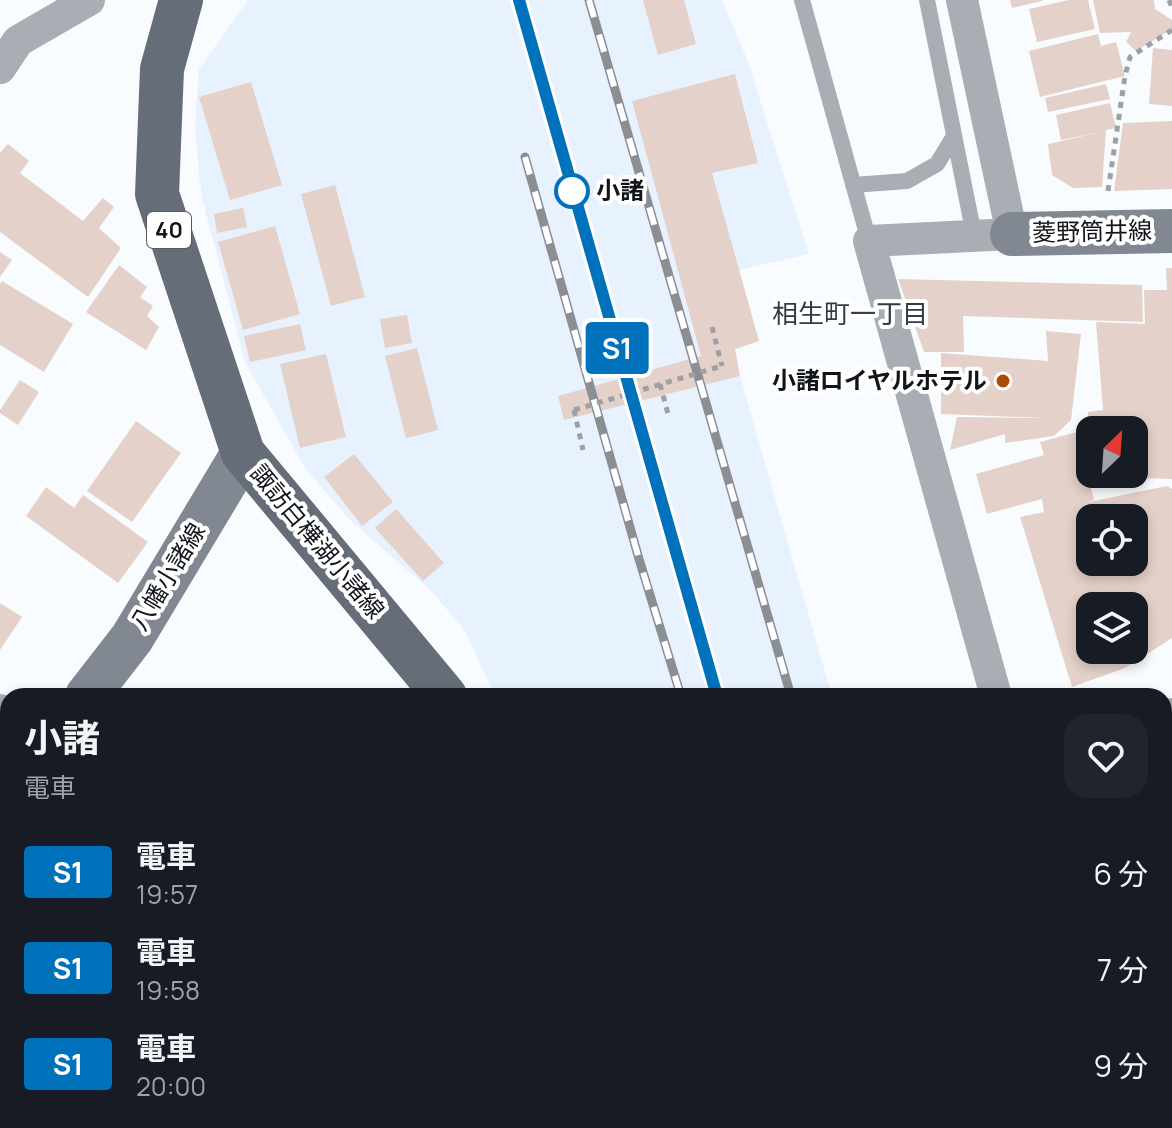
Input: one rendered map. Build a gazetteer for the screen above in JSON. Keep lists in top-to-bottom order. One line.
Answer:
{"streets":{"main road":["40","菱野筒井線","諏訪白樺湖小諸線","八幡小諸線"]},"crossings":[["諏訪白樺湖小諸線","八幡小諸線"]],"districts":["相生町一丁目"],"places":["小諸","小諸ロイヤルホテル"],"north":"top right","page":{"on_map":"S1","heading":["小諸","電車"],"list":[{"mark":"S1","name":"電車","note":"19:57","value":"6 分"},{"mark":"S1","name":"電車","note":"19:58","value":"7 分"},{"mark":"S1","name":"電車","note":"20:00","value":"9 分"}]}}
